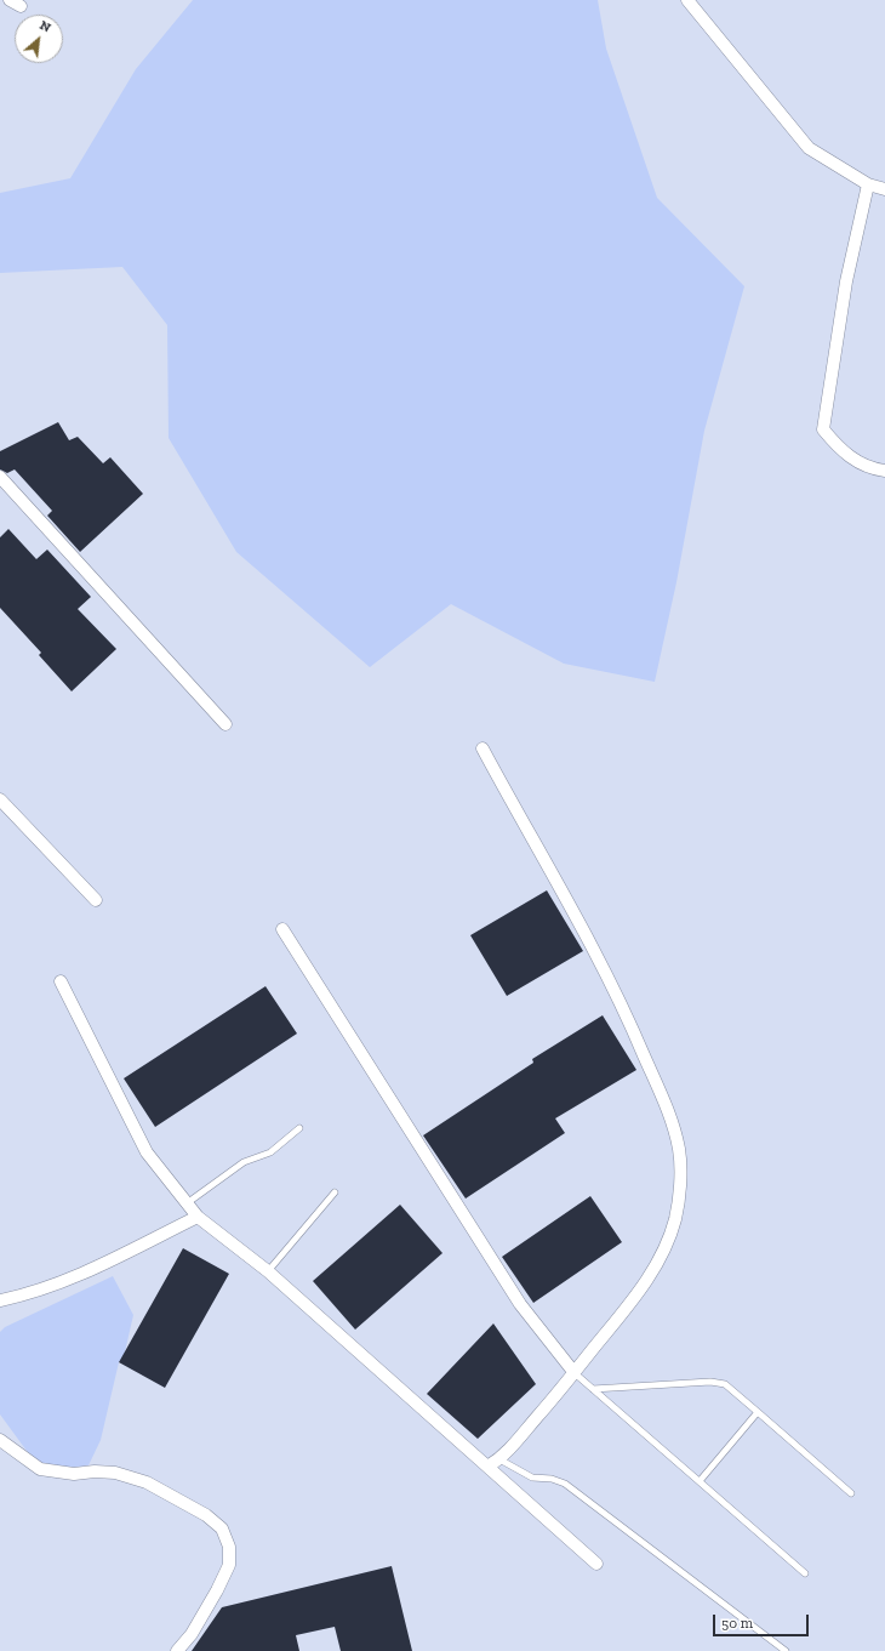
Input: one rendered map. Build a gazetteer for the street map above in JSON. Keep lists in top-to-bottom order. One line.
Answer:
{"scale_bar":"50 m","north":"top right"}
